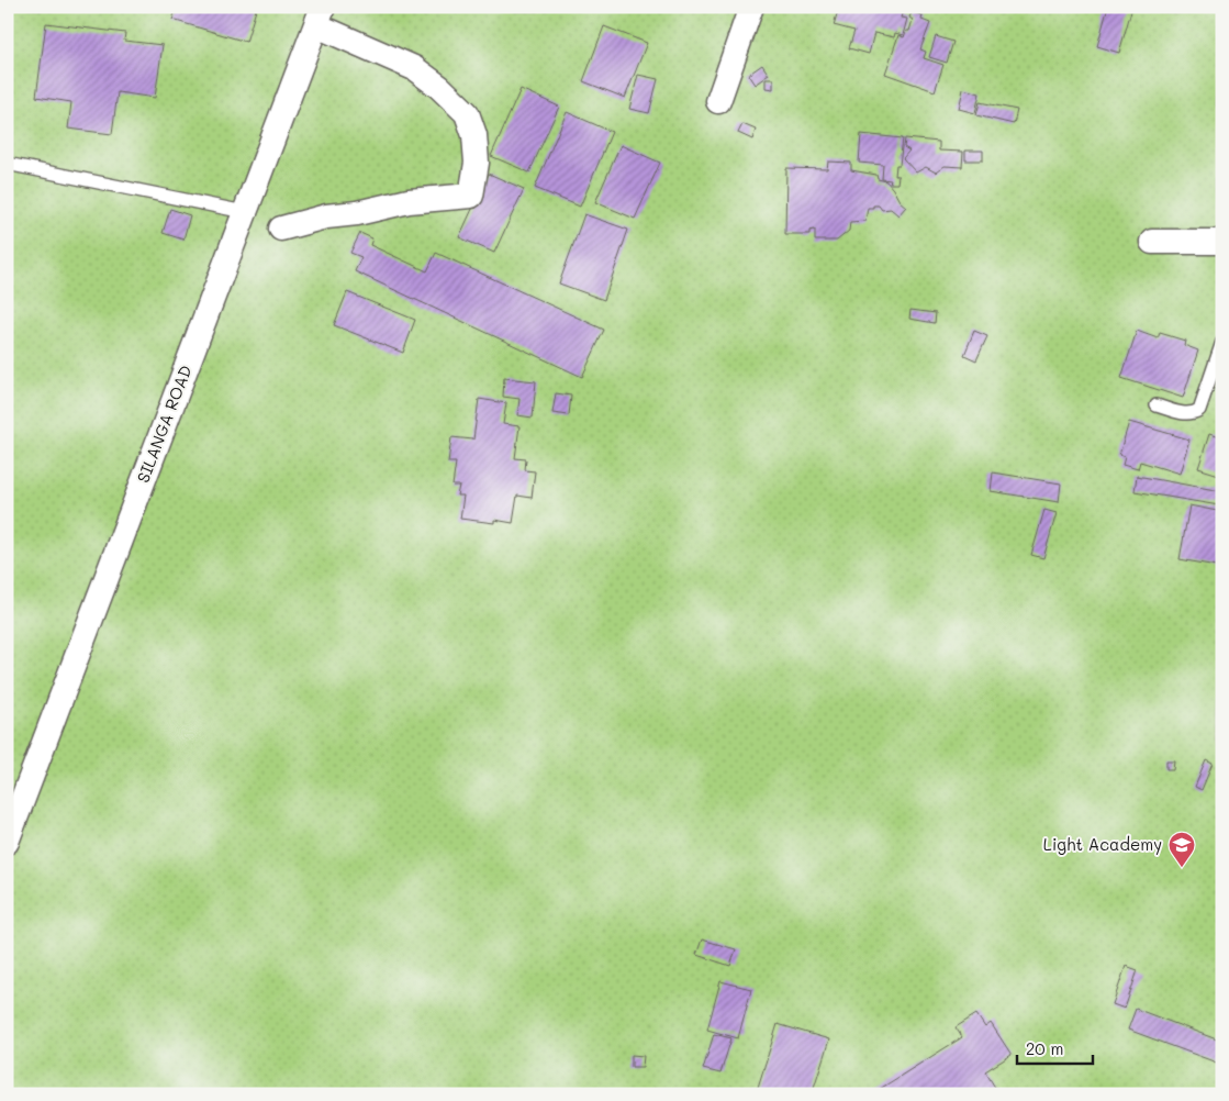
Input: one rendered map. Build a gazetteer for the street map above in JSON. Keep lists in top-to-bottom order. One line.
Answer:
{"streets":{"street":["SILANGA ROAD"]},"places":{"school or university":["Light Academy"]},"scale_bar":"20 m"}
